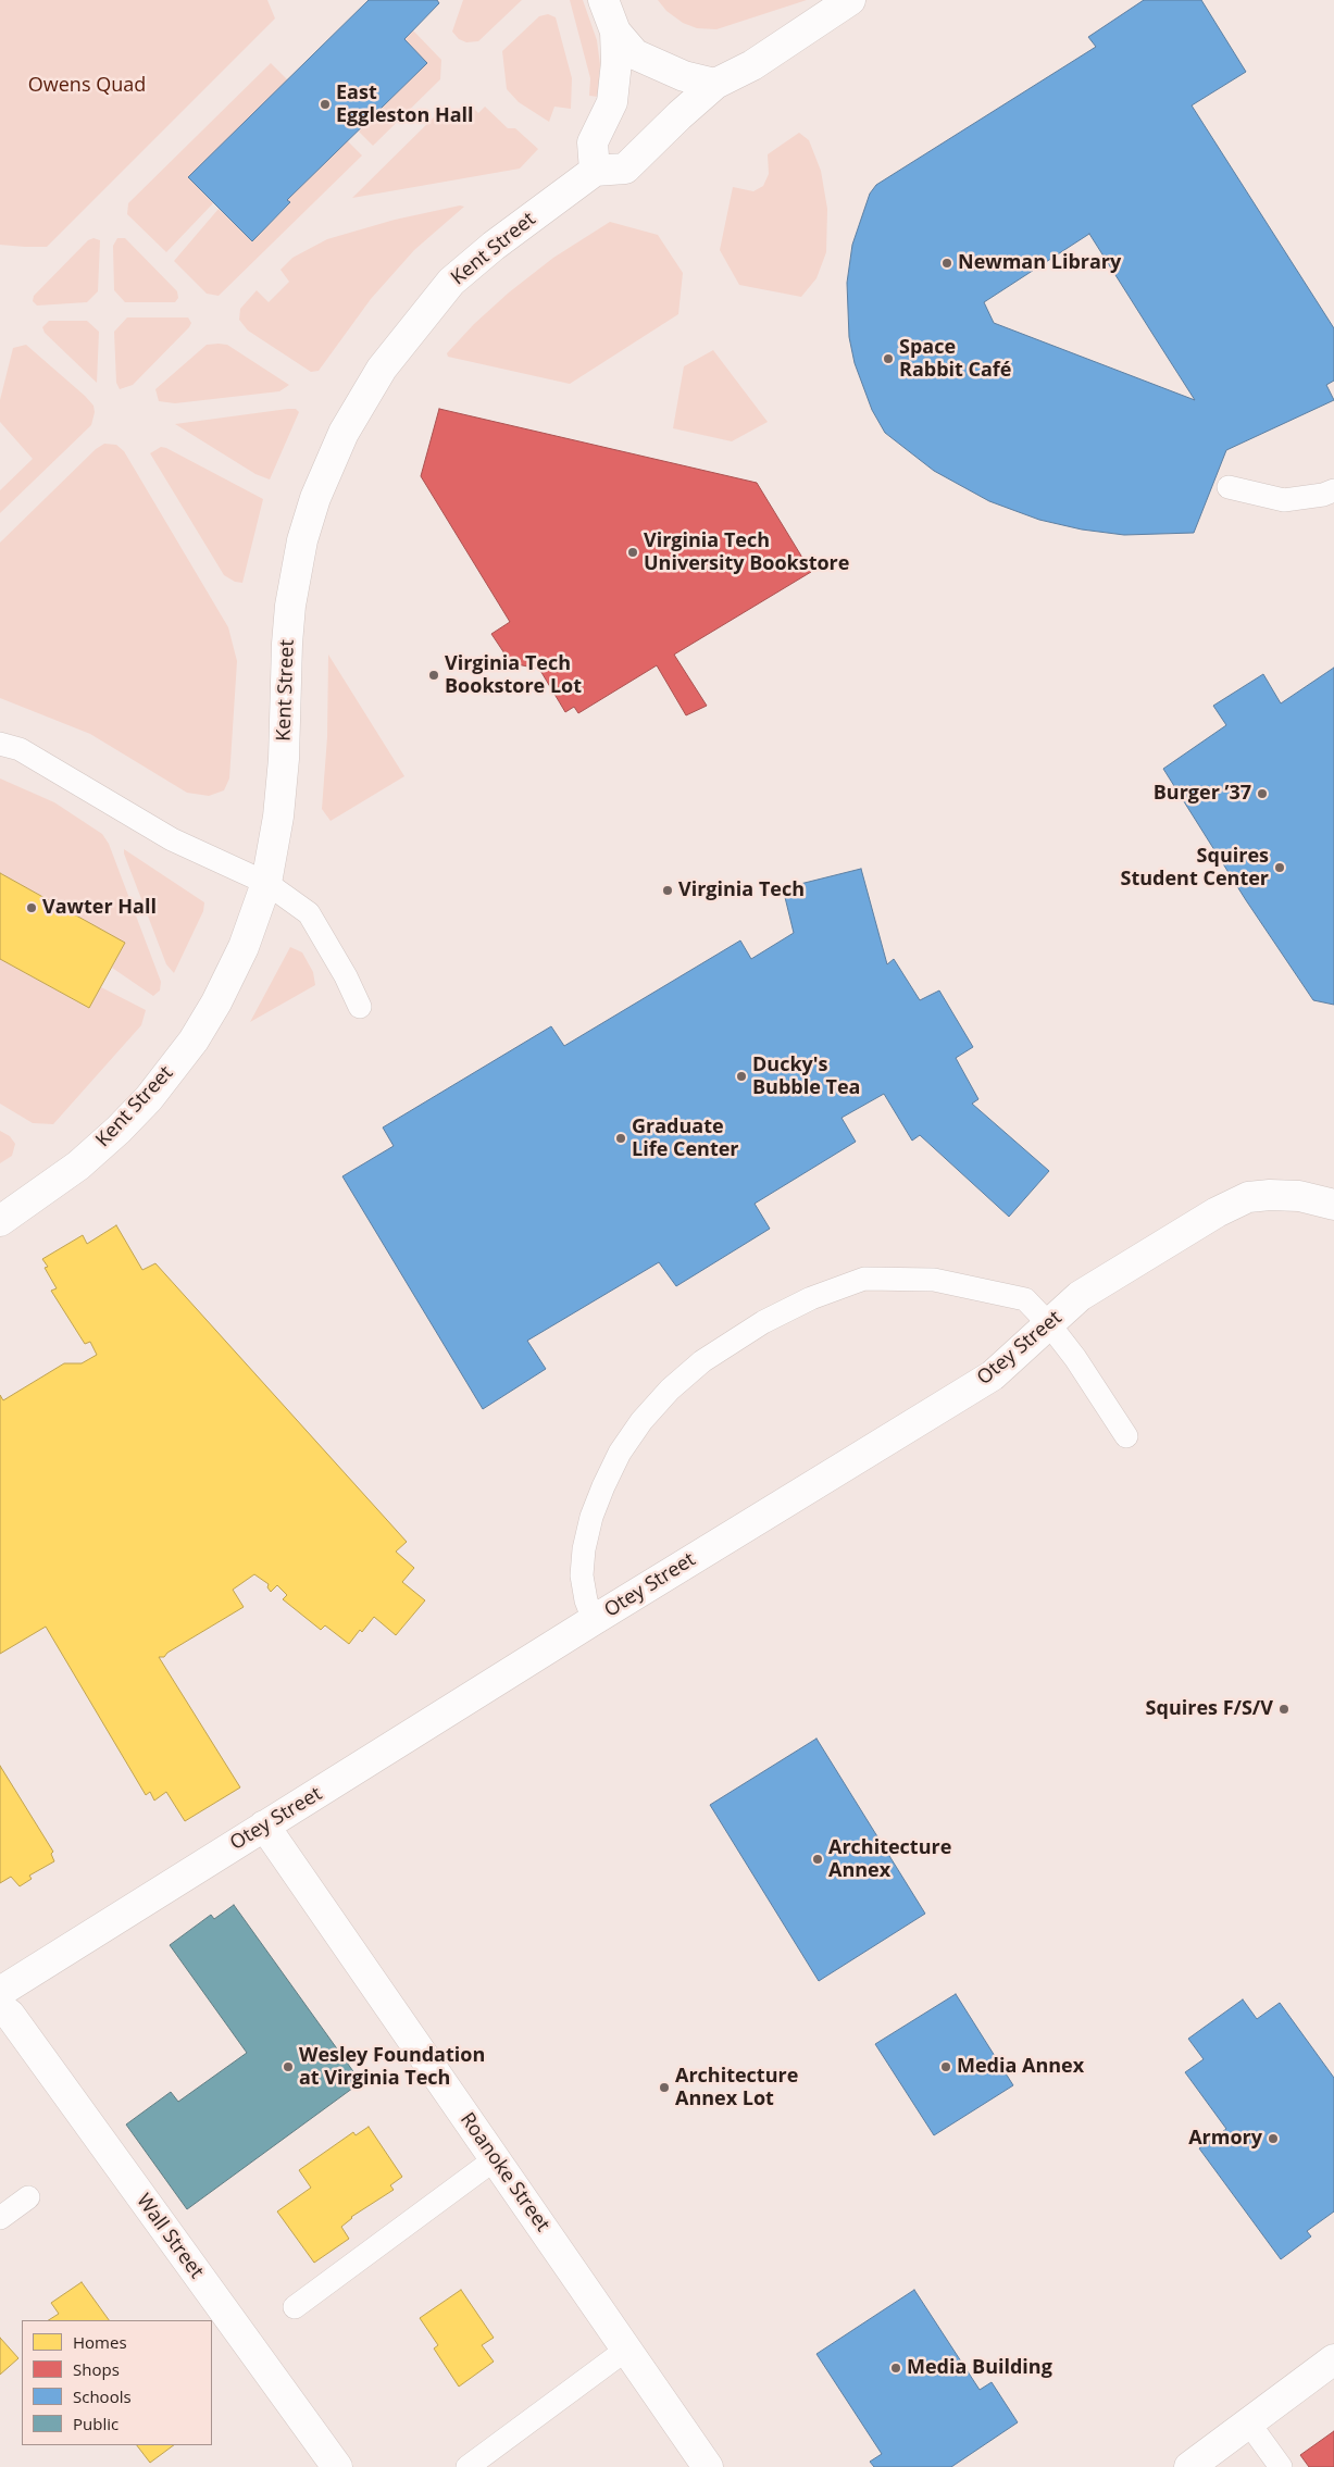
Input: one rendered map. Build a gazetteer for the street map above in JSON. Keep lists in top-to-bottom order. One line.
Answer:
{"streets":{"street":["Kent Street","Otey Street","Roanoke Street","Wall Street"]},"crossings":[["Otey Street","Roanoke Street"]],"parks":["Owens Quad"],"places":["East Eggleston Hall","Newman Library","Space Rabbit Café","Virginia Tech University Bookstore","Virginia Tech Bookstore Lot","Burger ’37","Squires Student Center","Virginia Tech","Vawter Hall","Ducky's Bubble Tea","Graduate Life Center","Squires F/S/V","Architecture Annex","Wesley Foundation at Virginia Tech","Media Annex","Architecture Annex Lot","Armory","Media Building"],"legend":["Homes","Shops","Schools","Public"]}
